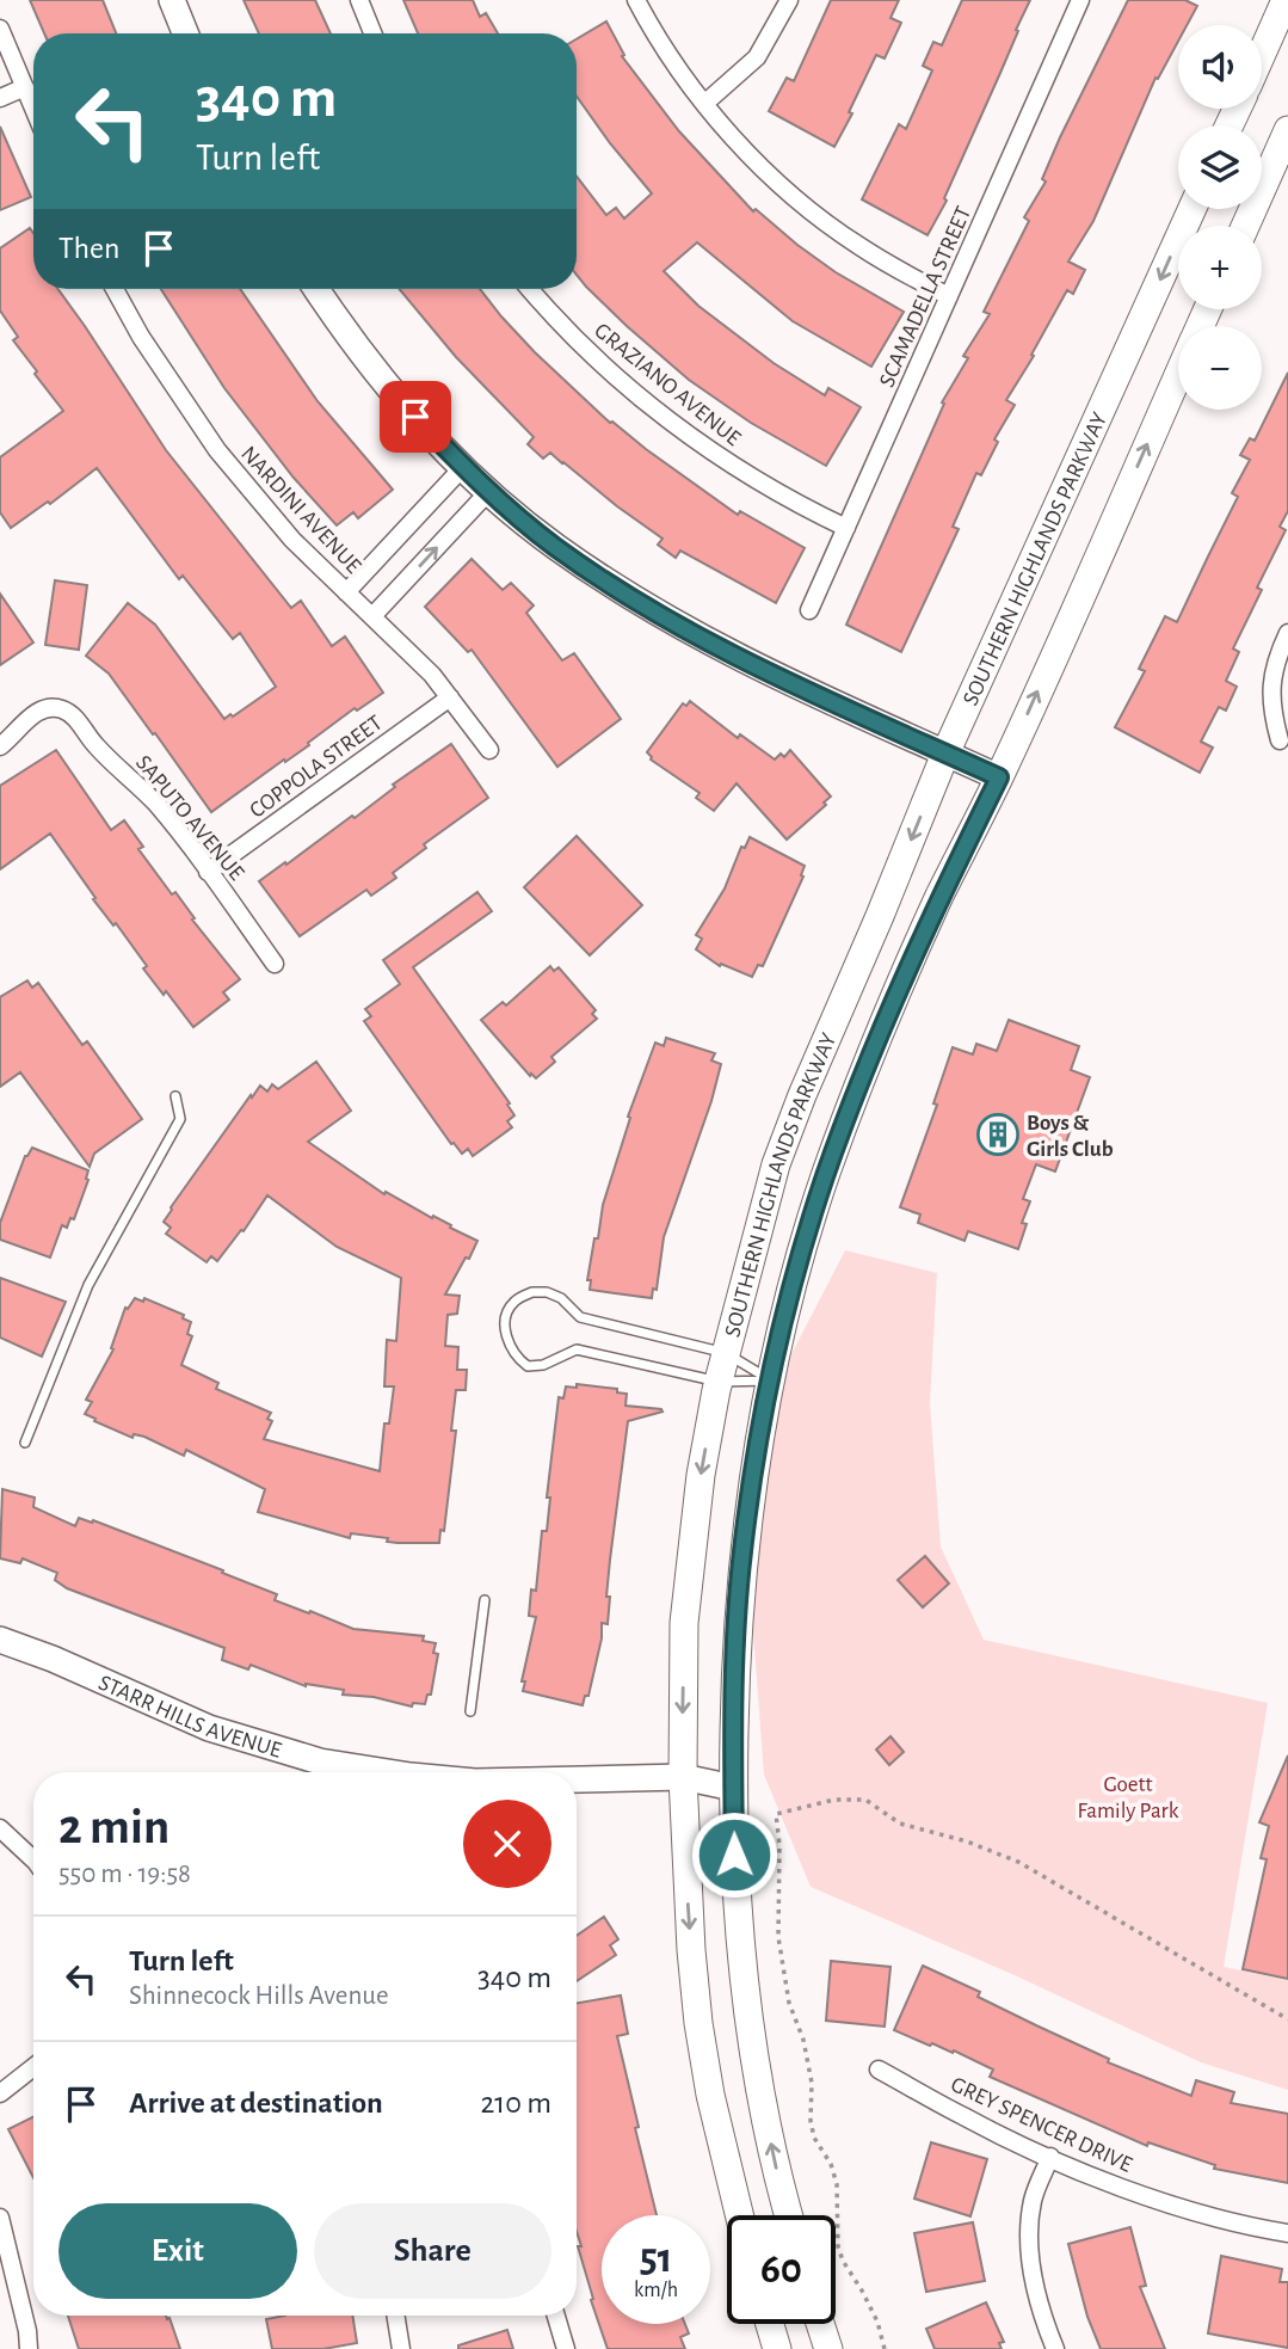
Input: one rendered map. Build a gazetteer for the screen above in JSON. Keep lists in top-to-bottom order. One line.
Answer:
{"streets":{"main road":["SOUTHERN HIGHLANDS PARKWAY"],"street":["SCAMADELLA STREET","GRAZIANO AVENUE","NARDINI AVENUE","COPPOLA STREET","SAPUTO AVENUE","STARR HILLS AVENUE","GREY SPENCER DRIVE"]},"crossings":[["SCAMADELLA STREET","GRAZIANO AVENUE"],["NARDINI AVENUE","COPPOLA STREET"],["SOUTHERN HIGHLANDS PARKWAY","STARR HILLS AVENUE"],["COPPOLA STREET","SAPUTO AVENUE"]],"parks":["Goett Family Park"],"places":{"building":["Boys & Girls Club"]},"page":{"map_buttons":["+","−"],"turn":["340 m","Turn left"],"then":"Then","heading":["2 min","550 m · 19:58"],"list":[{"name":"Turn left","note":"Shinnecock Hills Avenue","value":"340 m"},{"name":"Arrive at destination","value":"210 m"}],"buttons":["Exit","Share"],"speed":"51 km/h","limit":"60"}}
